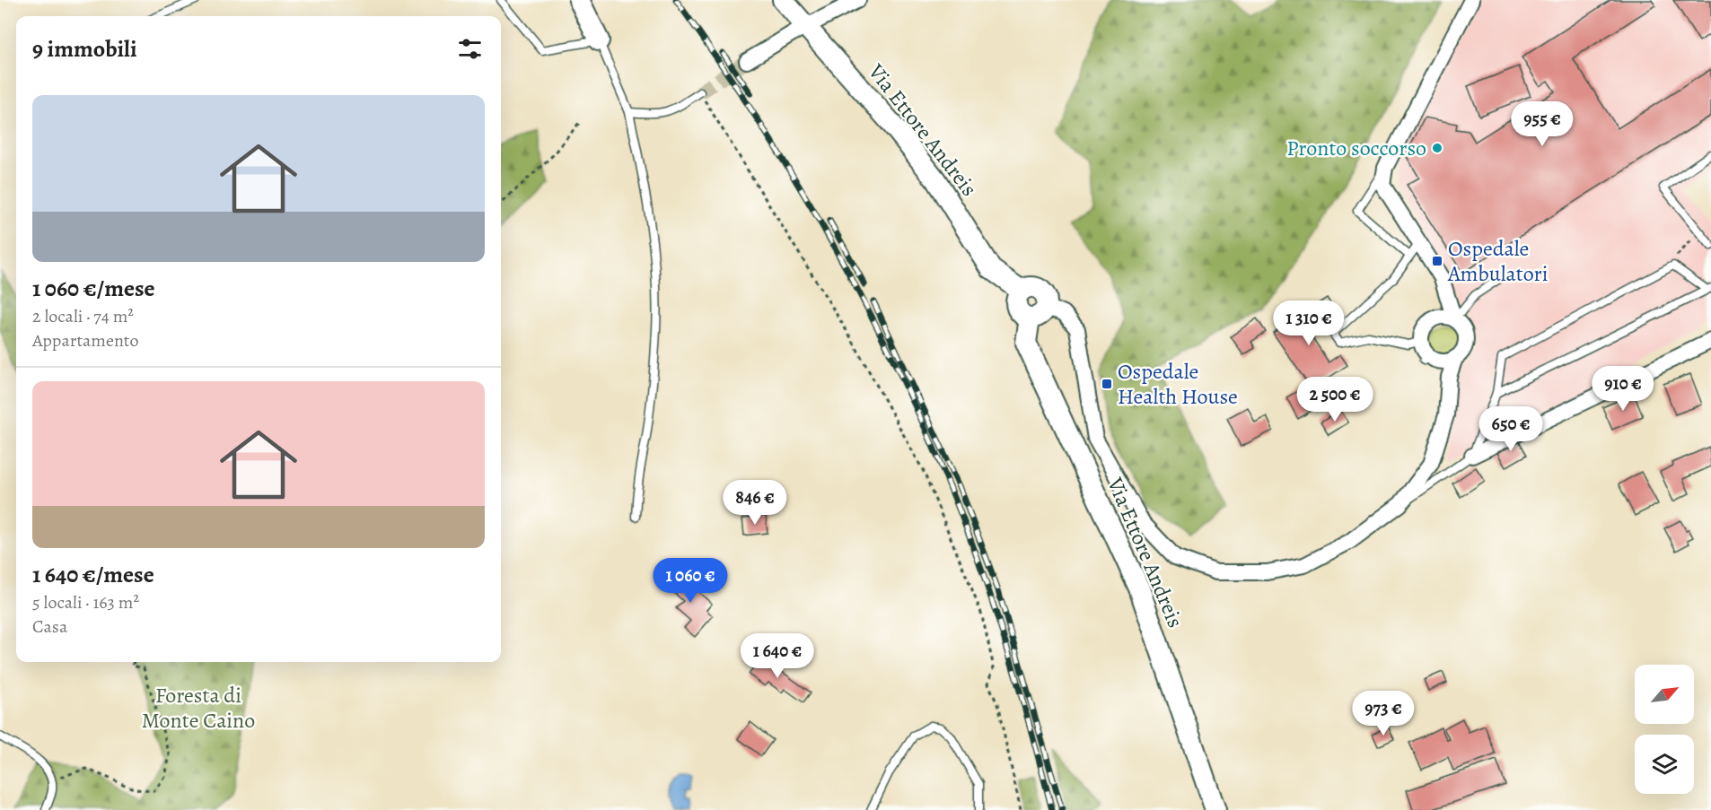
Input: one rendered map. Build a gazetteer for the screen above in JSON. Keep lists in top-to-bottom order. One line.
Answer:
{"streets":{"street":["Via Ettore Andreis"]},"parks":["Foresta di Monte Caino"],"places":{"other":["Pronto soccorso"],"transit":["Ospedale Ambulatori","Ospedale Health House"]},"north":"top right","page":{"heading":"9 immobili","list":[{"name":"1 060 €/mese","note":"2 locali · 74 m² · Appartamento"},{"name":"1 640 €/mese","note":"5 locali · 163 m² · Casa"}],"price":["955 €","1 310 €","910 €","2 500 €","650 €","846 €","1 060 €","1 640 €","973 €"]}}
